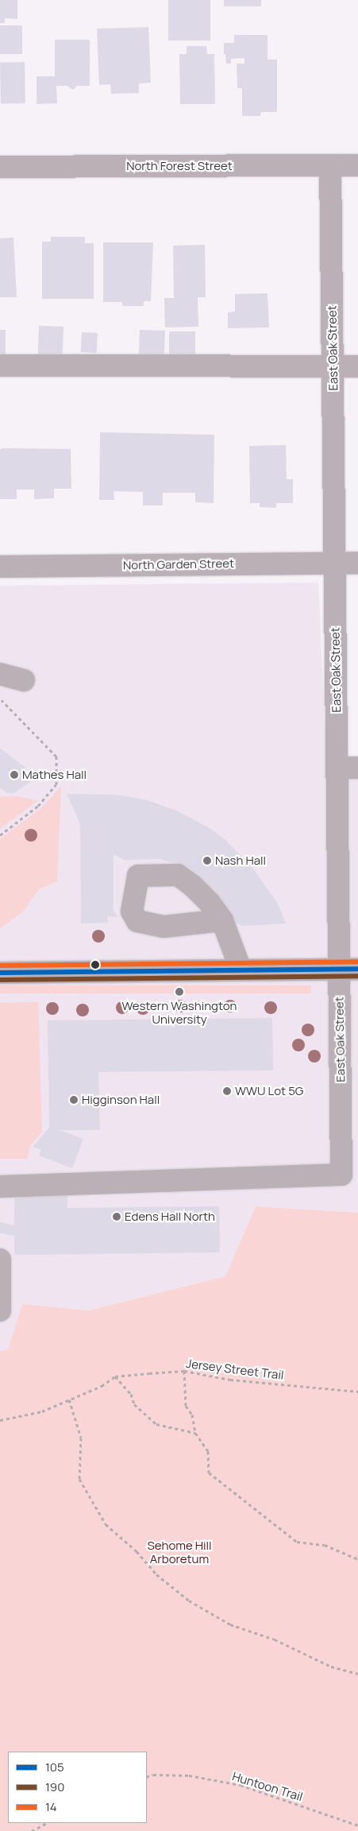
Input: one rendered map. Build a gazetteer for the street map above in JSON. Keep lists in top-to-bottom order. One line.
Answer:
{"streets":{"street":["North Forest Street","East Oak Street","North Garden Street"],"path":["Jersey Street Trail","Huntoon Trail"]},"crossings":[["North Forest Street","East Oak Street"],["East Oak Street","North Garden Street"]],"parks":["Sehome Hill Arboretum"],"places":["Mathes Hall","Nash Hall","Western Washington University","WWU Lot 5G","Higginson Hall","Edens Hall North"],"lines":["transit line 14","transit line 105","transit line 190"],"legend":["105","190","14"]}
